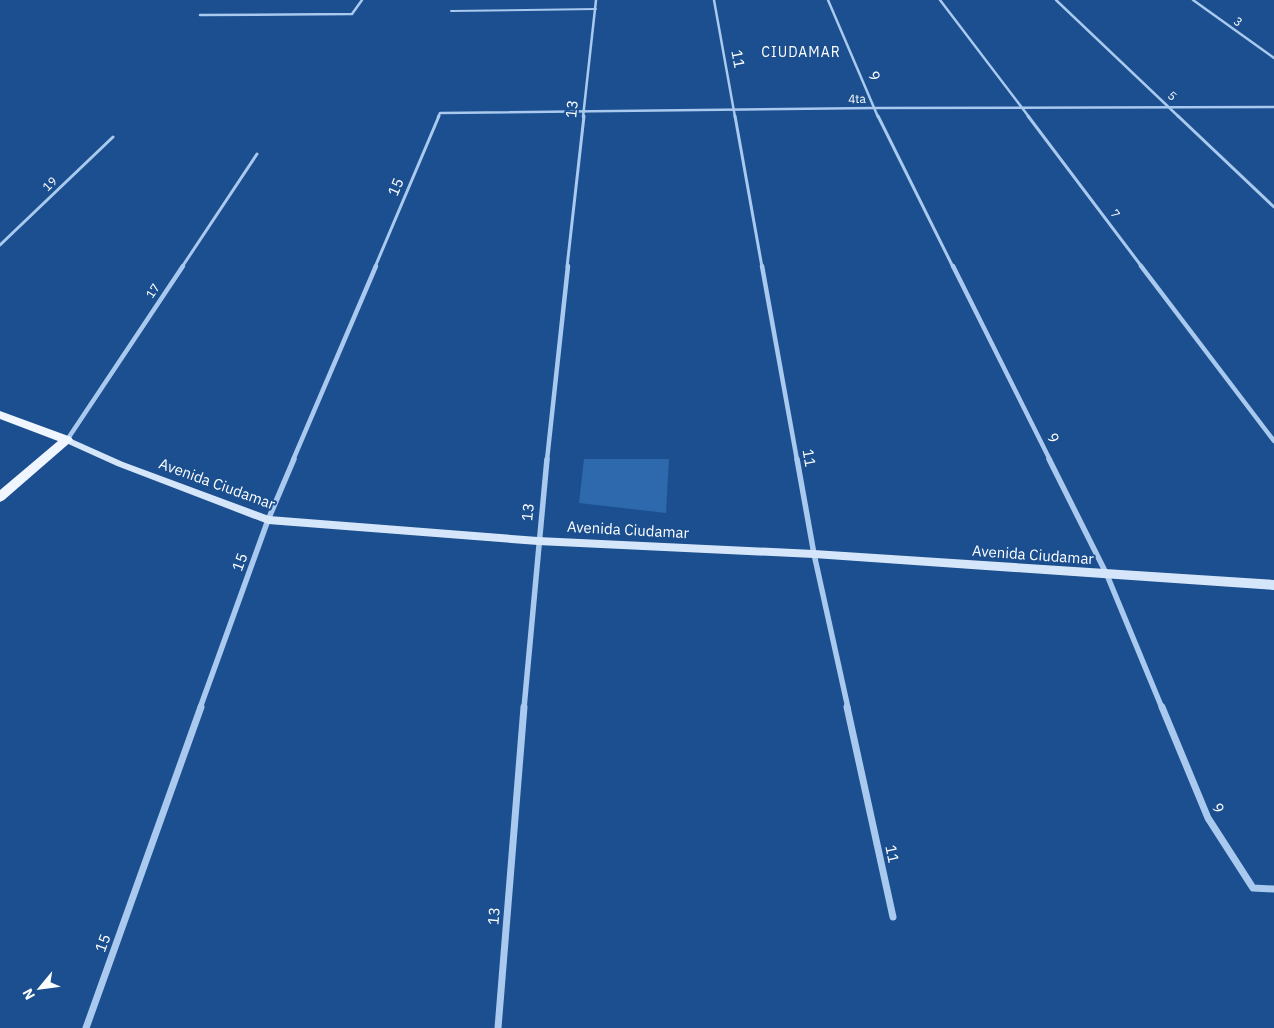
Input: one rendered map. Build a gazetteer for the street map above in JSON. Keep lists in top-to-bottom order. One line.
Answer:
{"streets":{"main road":["Avenida Ciudamar"],"street":["3","11","9","5","4ta","13","19","15","7","17"]},"crossings":[["11","4ta"],["11","Avenida Ciudamar"],["9","4ta"],["9","Avenida Ciudamar"],["5","4ta"],["4ta","13"],["4ta","15"],["4ta","7"],["13","Avenida Ciudamar"],["15","Avenida Ciudamar"],["17","Avenida Ciudamar"]],"districts":["CIUDAMAR"],"north":"bottom left"}
